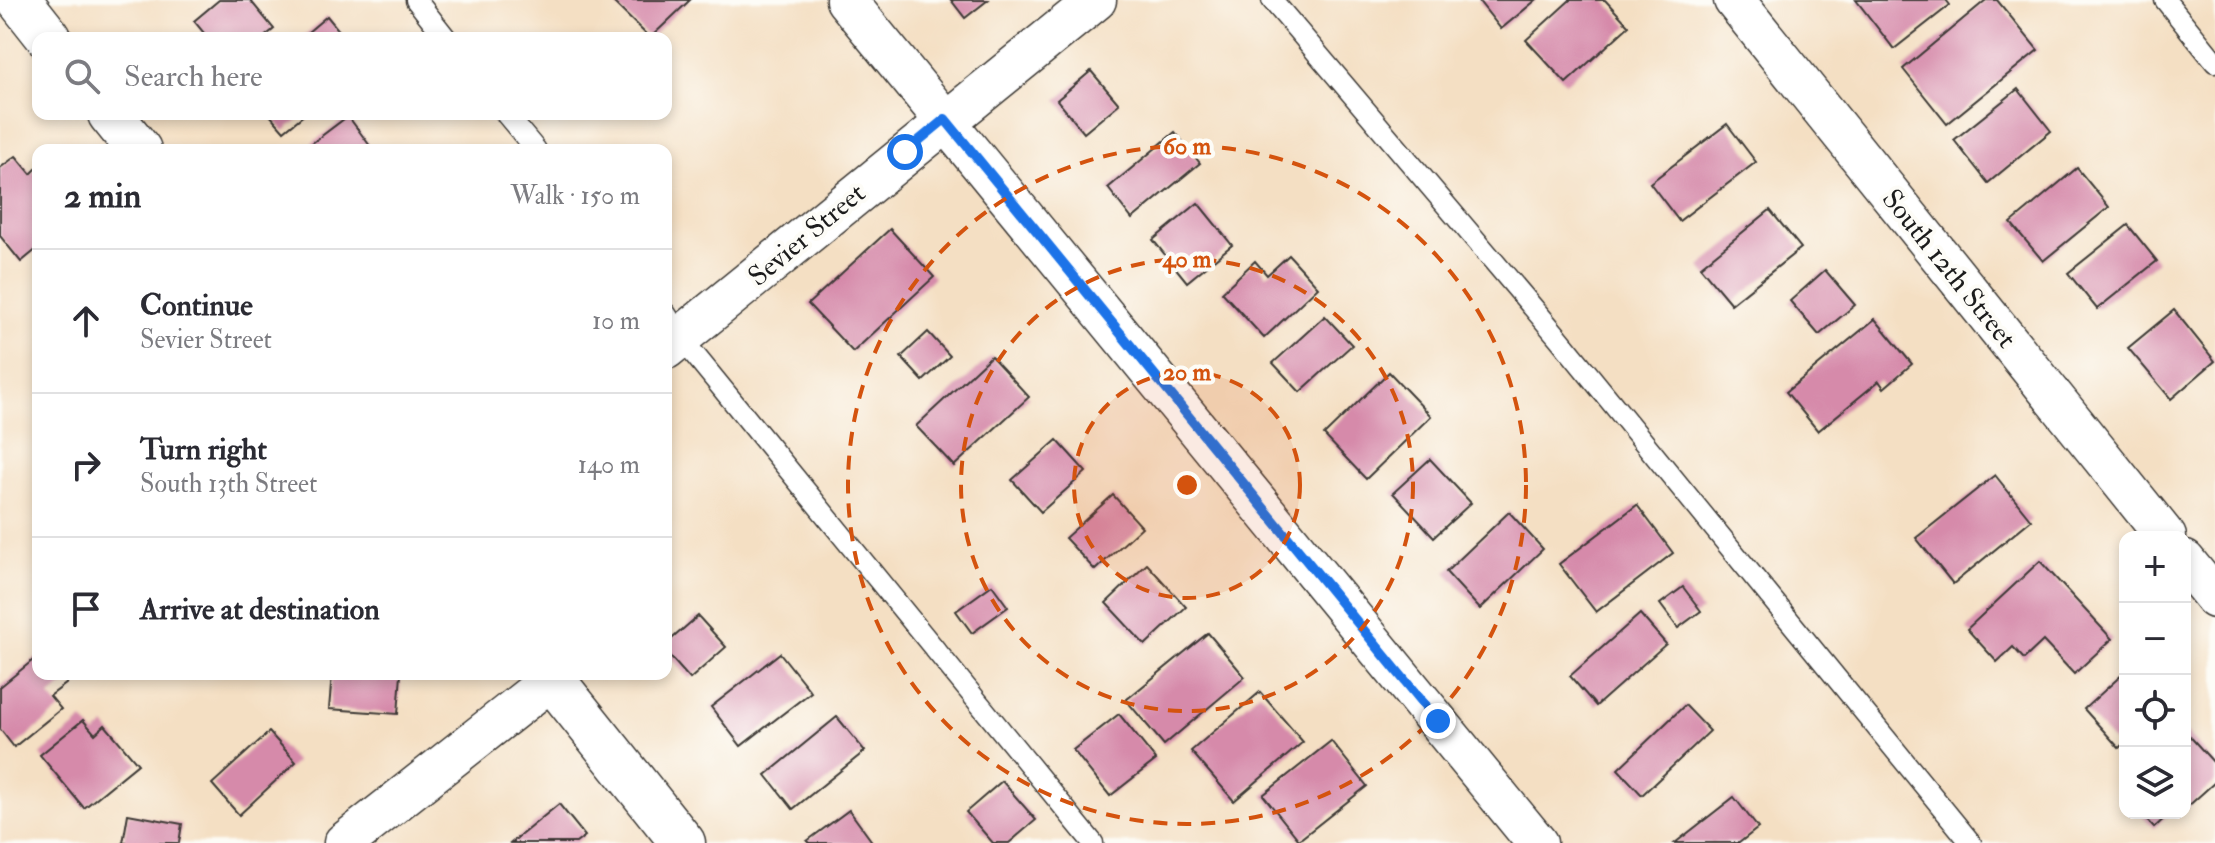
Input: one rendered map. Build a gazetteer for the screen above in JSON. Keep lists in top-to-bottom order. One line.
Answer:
{"streets":{"street":["Sevier Street","South 12th Street"]},"page":{"search":"Search here","heading":["2 min","Walk · 150 m"],"list":[["Continue","Sevier Street","10 m"],["Turn right","South 13th Street","140 m"],"Arrive at destination"],"map_buttons":["+","−"]},"rings":["60 m","40 m","20 m"]}
